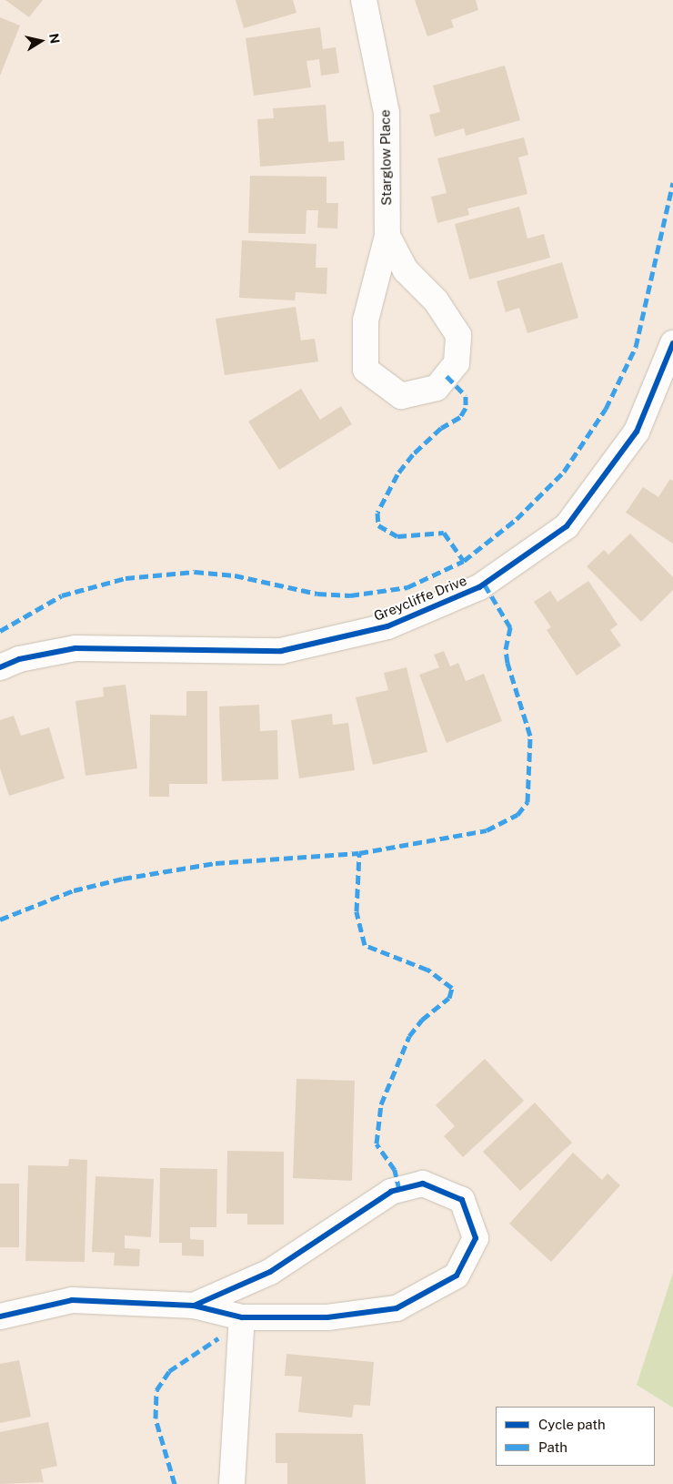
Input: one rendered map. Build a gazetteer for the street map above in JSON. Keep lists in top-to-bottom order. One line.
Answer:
{"streets":{"street":["Starglow Place","Greycliffe Drive"]},"legend":["Cycle path","Path"],"north":"right"}
